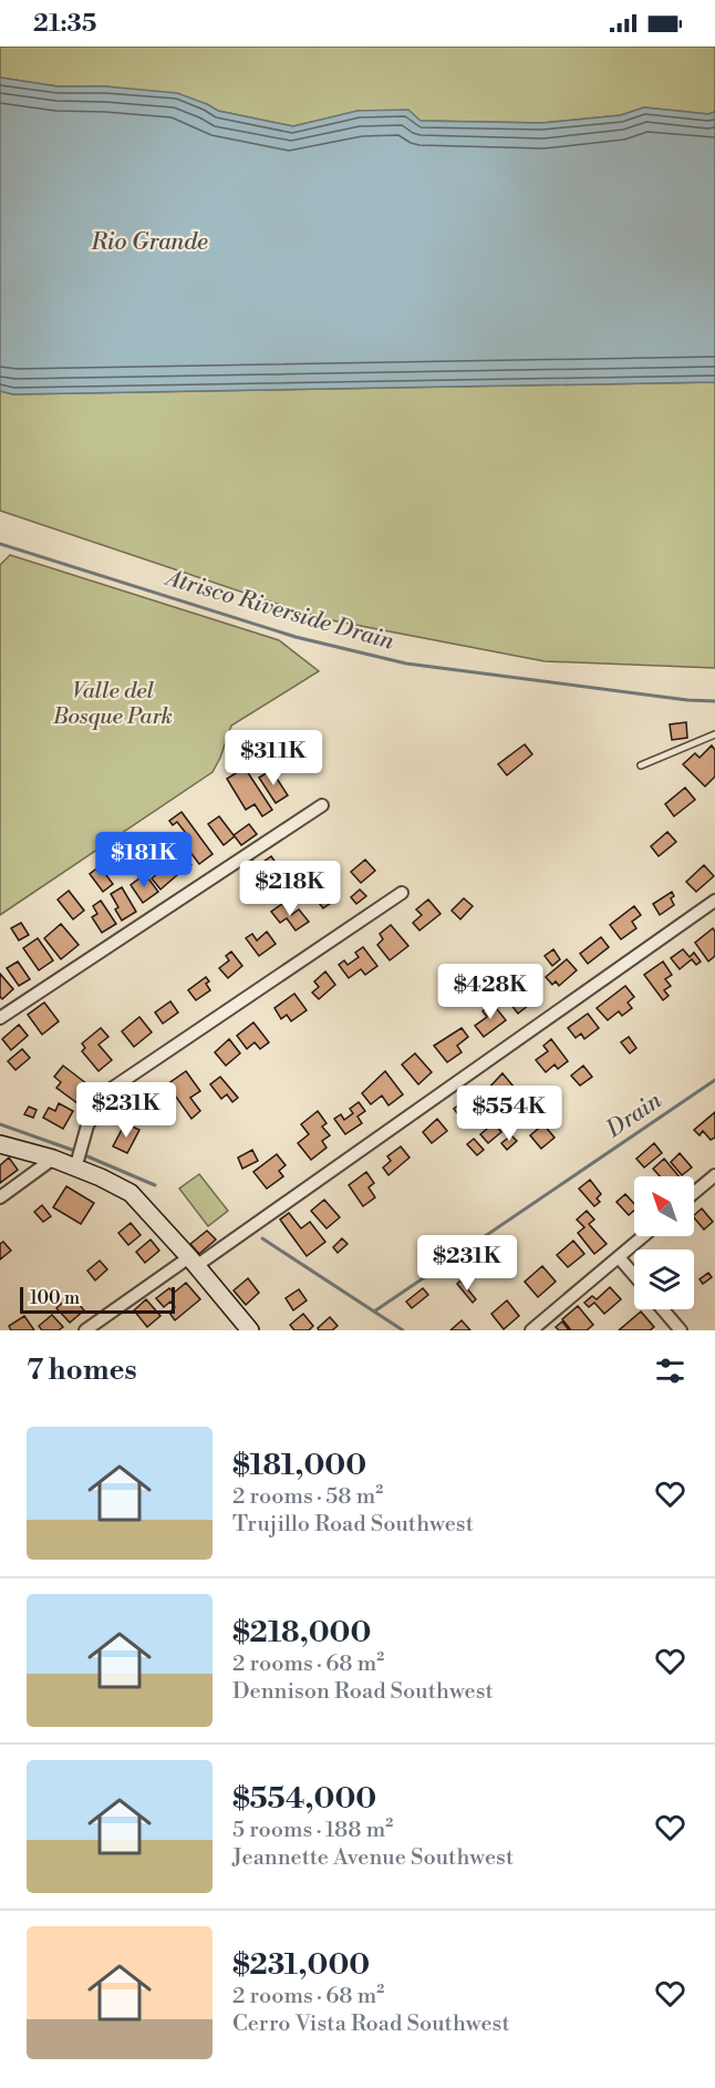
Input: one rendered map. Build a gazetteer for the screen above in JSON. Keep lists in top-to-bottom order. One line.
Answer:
{"water":["Rio Grande","Atrisco Riverside Drain","Drain"],"parks":["Valle del Bosque Park"],"scale_bar":"100 m","north":"top left","page":{"status":"21:35","price":["$311K","$181K","$218K","$428K","$231K","$554K","$231K"],"scale":"100 m","heading":"7 homes","list":[{"name":"$181,000","note":"2 rooms · 58 m² · Trujillo Road Southwest"},{"name":"$218,000","note":"2 rooms · 68 m² · Dennison Road Southwest"},{"name":"$554,000","note":"5 rooms · 188 m² · Jeannette Avenue Southwest"},{"name":"$231,000","note":"2 rooms · 68 m² · Cerro Vista Road Southwest"}]}}
